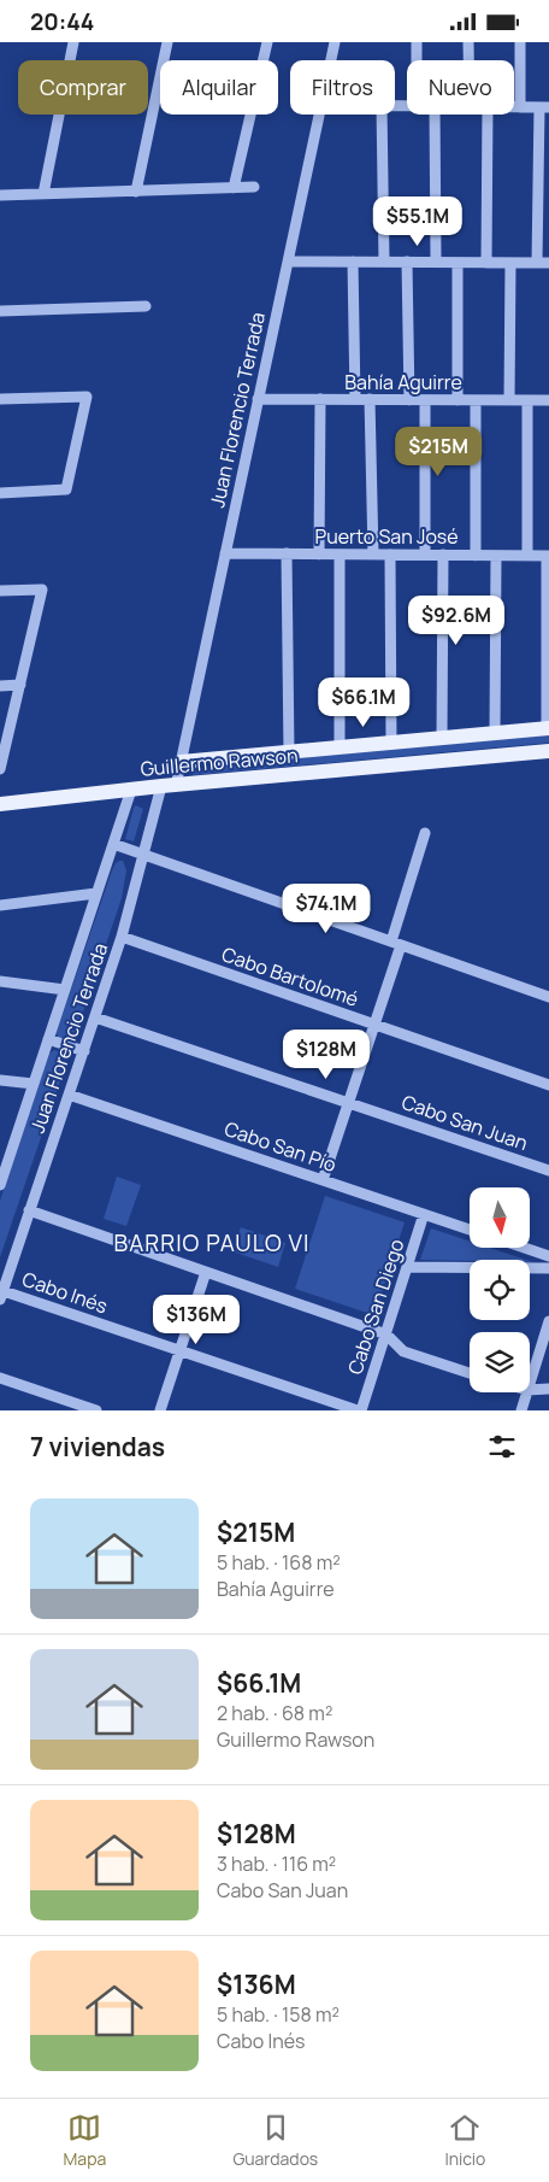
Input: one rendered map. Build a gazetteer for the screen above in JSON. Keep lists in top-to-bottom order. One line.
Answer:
{"streets":{"main road":["Guillermo Rawson"],"street":["Bahía Aguirre","Juan Florencio Terrada","Puerto San José","Cabo Bartolomé","Cabo San Juan","Cabo San Pío","Cabo Inés","Cabo San Diego"]},"crossings":[["Bahía Aguirre","Juan Florencio Terrada"],["Juan Florencio Terrada","Puerto San José"],["Juan Florencio Terrada","Guillermo Rawson"],["Juan Florencio Terrada","Cabo Bartolomé"],["Juan Florencio Terrada","Cabo San Juan"],["Juan Florencio Terrada","Cabo San Pío"],["Juan Florencio Terrada","Cabo Inés"],["Cabo San Pío","Cabo San Diego"],["Cabo Inés","Cabo San Diego"]],"districts":["BARRIO PAULO VI"],"north":"bottom","page":{"status":"20:44","chip":["Comprar","Alquilar","Filtros","Nuevo"],"price":["$55.1M","$215M","$92.6M","$66.1M","$74.1M","$128M","$136M"],"heading":"7 viviendas","list":[{"name":"$215M","note":"5 hab. · 168 m² · Bahía Aguirre"},{"name":"$66.1M","note":"2 hab. · 68 m² · Guillermo Rawson"},{"name":"$128M","note":"3 hab. · 116 m² · Cabo San Juan"},{"name":"$136M","note":"5 hab. · 158 m² · Cabo Inés"}],"tabs":["Mapa","Guardados","Inicio"]}}
